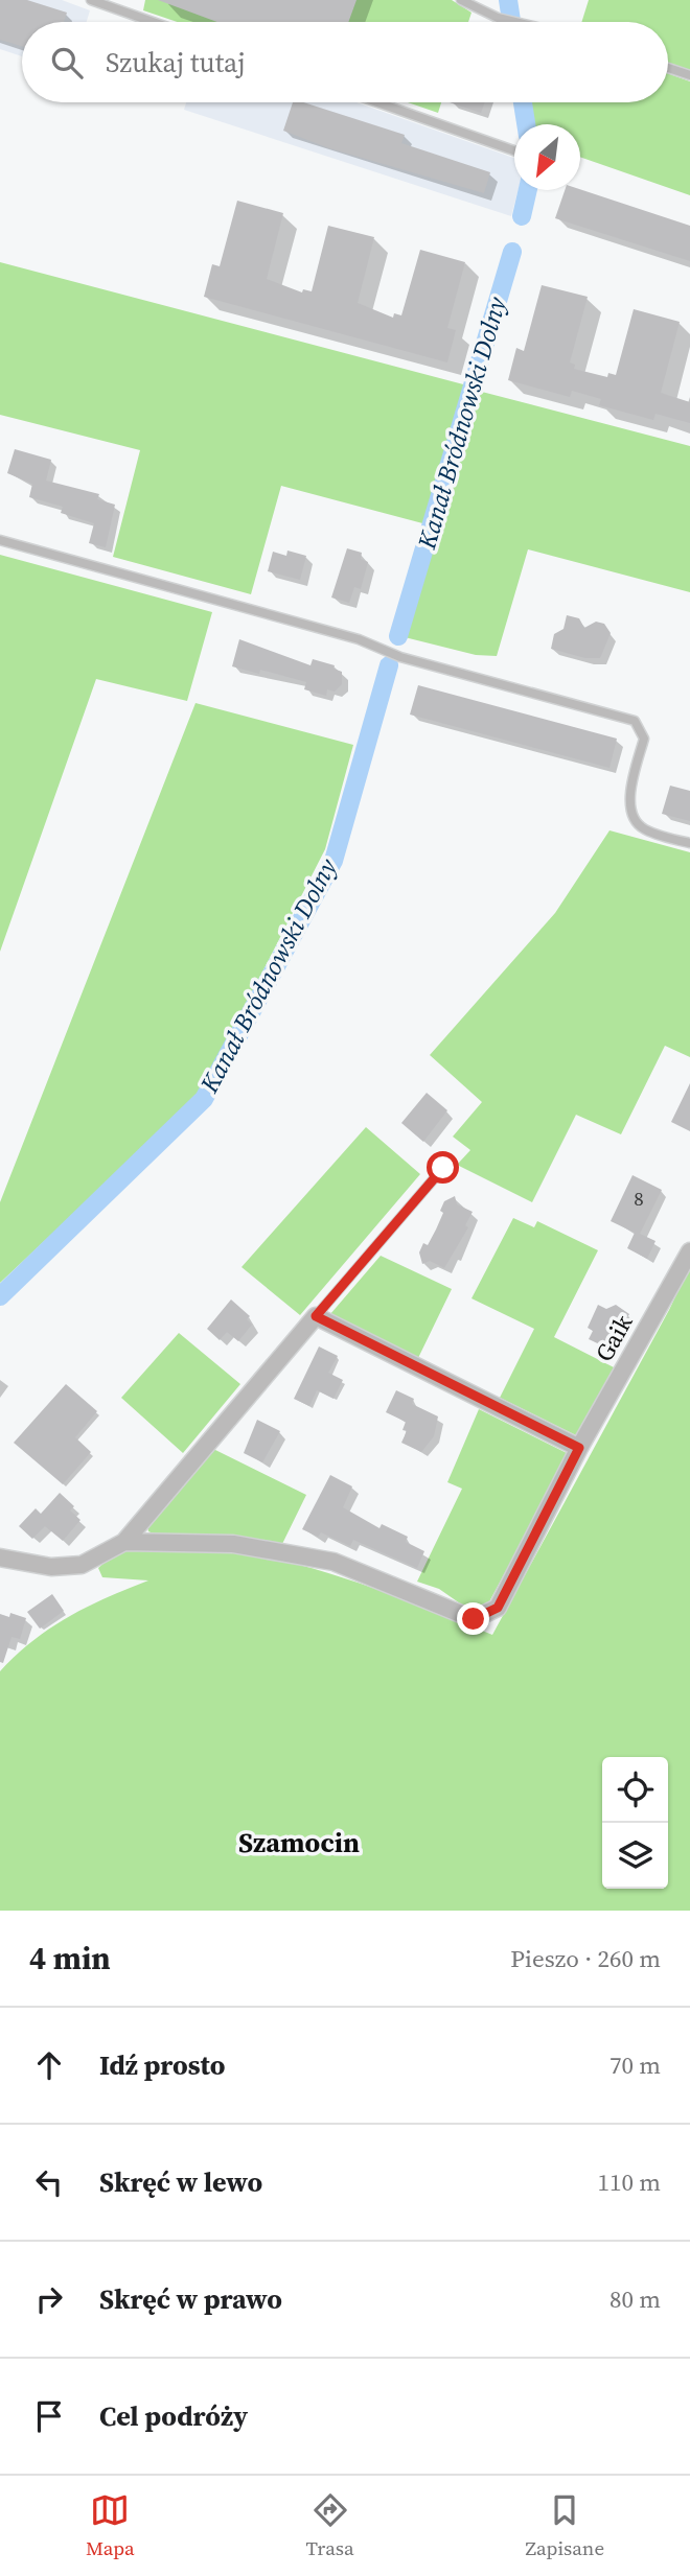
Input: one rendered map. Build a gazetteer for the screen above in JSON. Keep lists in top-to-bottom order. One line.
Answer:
{"streets":{"street":["Gaik"]},"districts":["Szamocin"],"water":["Kanał Bródnowski Dolny"],"house_numbers":["8"],"north":"bottom left","page":{"search":"Szukaj tutaj","heading":["4 min","Pieszo · 260 m"],"list":[["Idź prosto","70 m"],["Skręć w lewo","110 m"],["Skręć w prawo","80 m"],"Cel podróży"],"nav":["Mapa","Trasa","Zapisane"]}}
